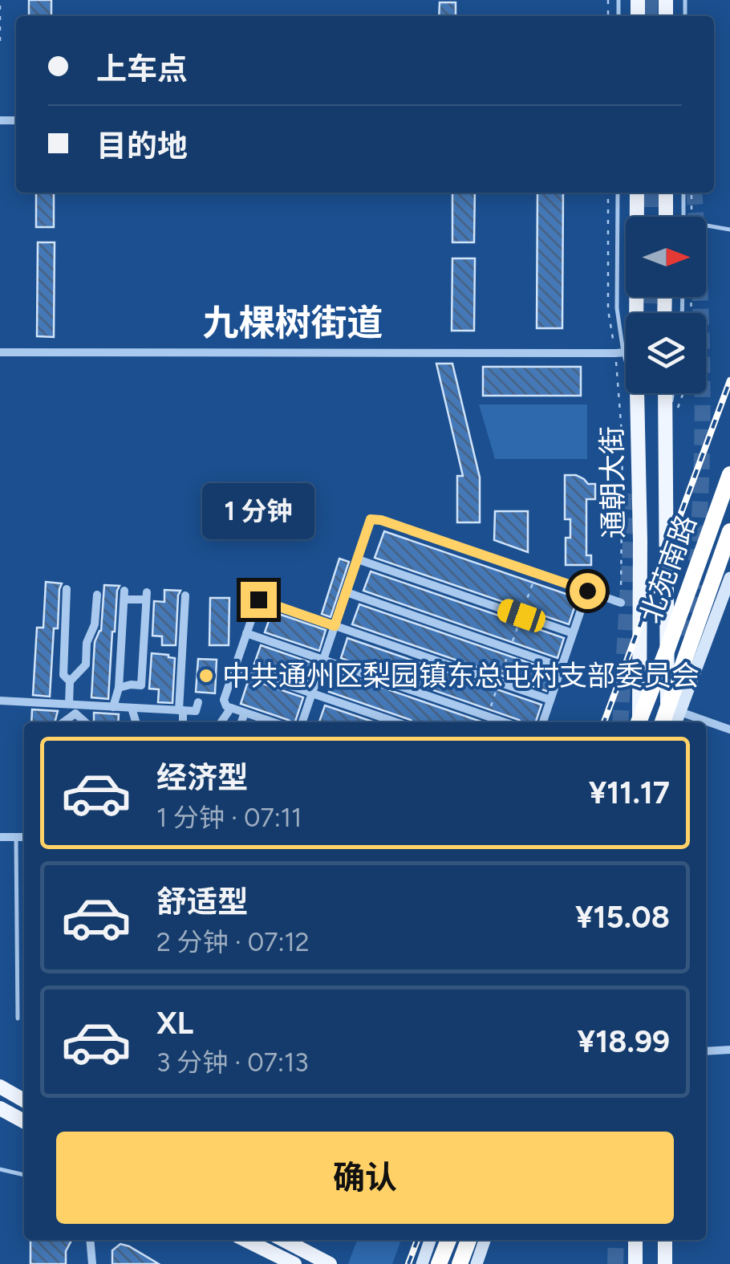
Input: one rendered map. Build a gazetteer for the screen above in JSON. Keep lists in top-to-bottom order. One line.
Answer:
{"streets":{"highway":["北苑南路"],"main road":["通朝大街"]},"crossings":[["通朝大街","北苑南路"]],"districts":["九棵树街道"],"places":["中共通州区梨园镇东总屯村支部委员会"],"north":"right","page":{"banner":["上车点","目的地"],"bubble":"1 分钟","list":[{"name":"经济型","note":"1 分钟 · 07:11","value":"¥11.17"},{"name":"舒适型","note":"2 分钟 · 07:12","value":"¥15.08"},{"name":"XL","note":"3 分钟 · 07:13","value":"¥18.99"}],"buttons":"确认"}}
